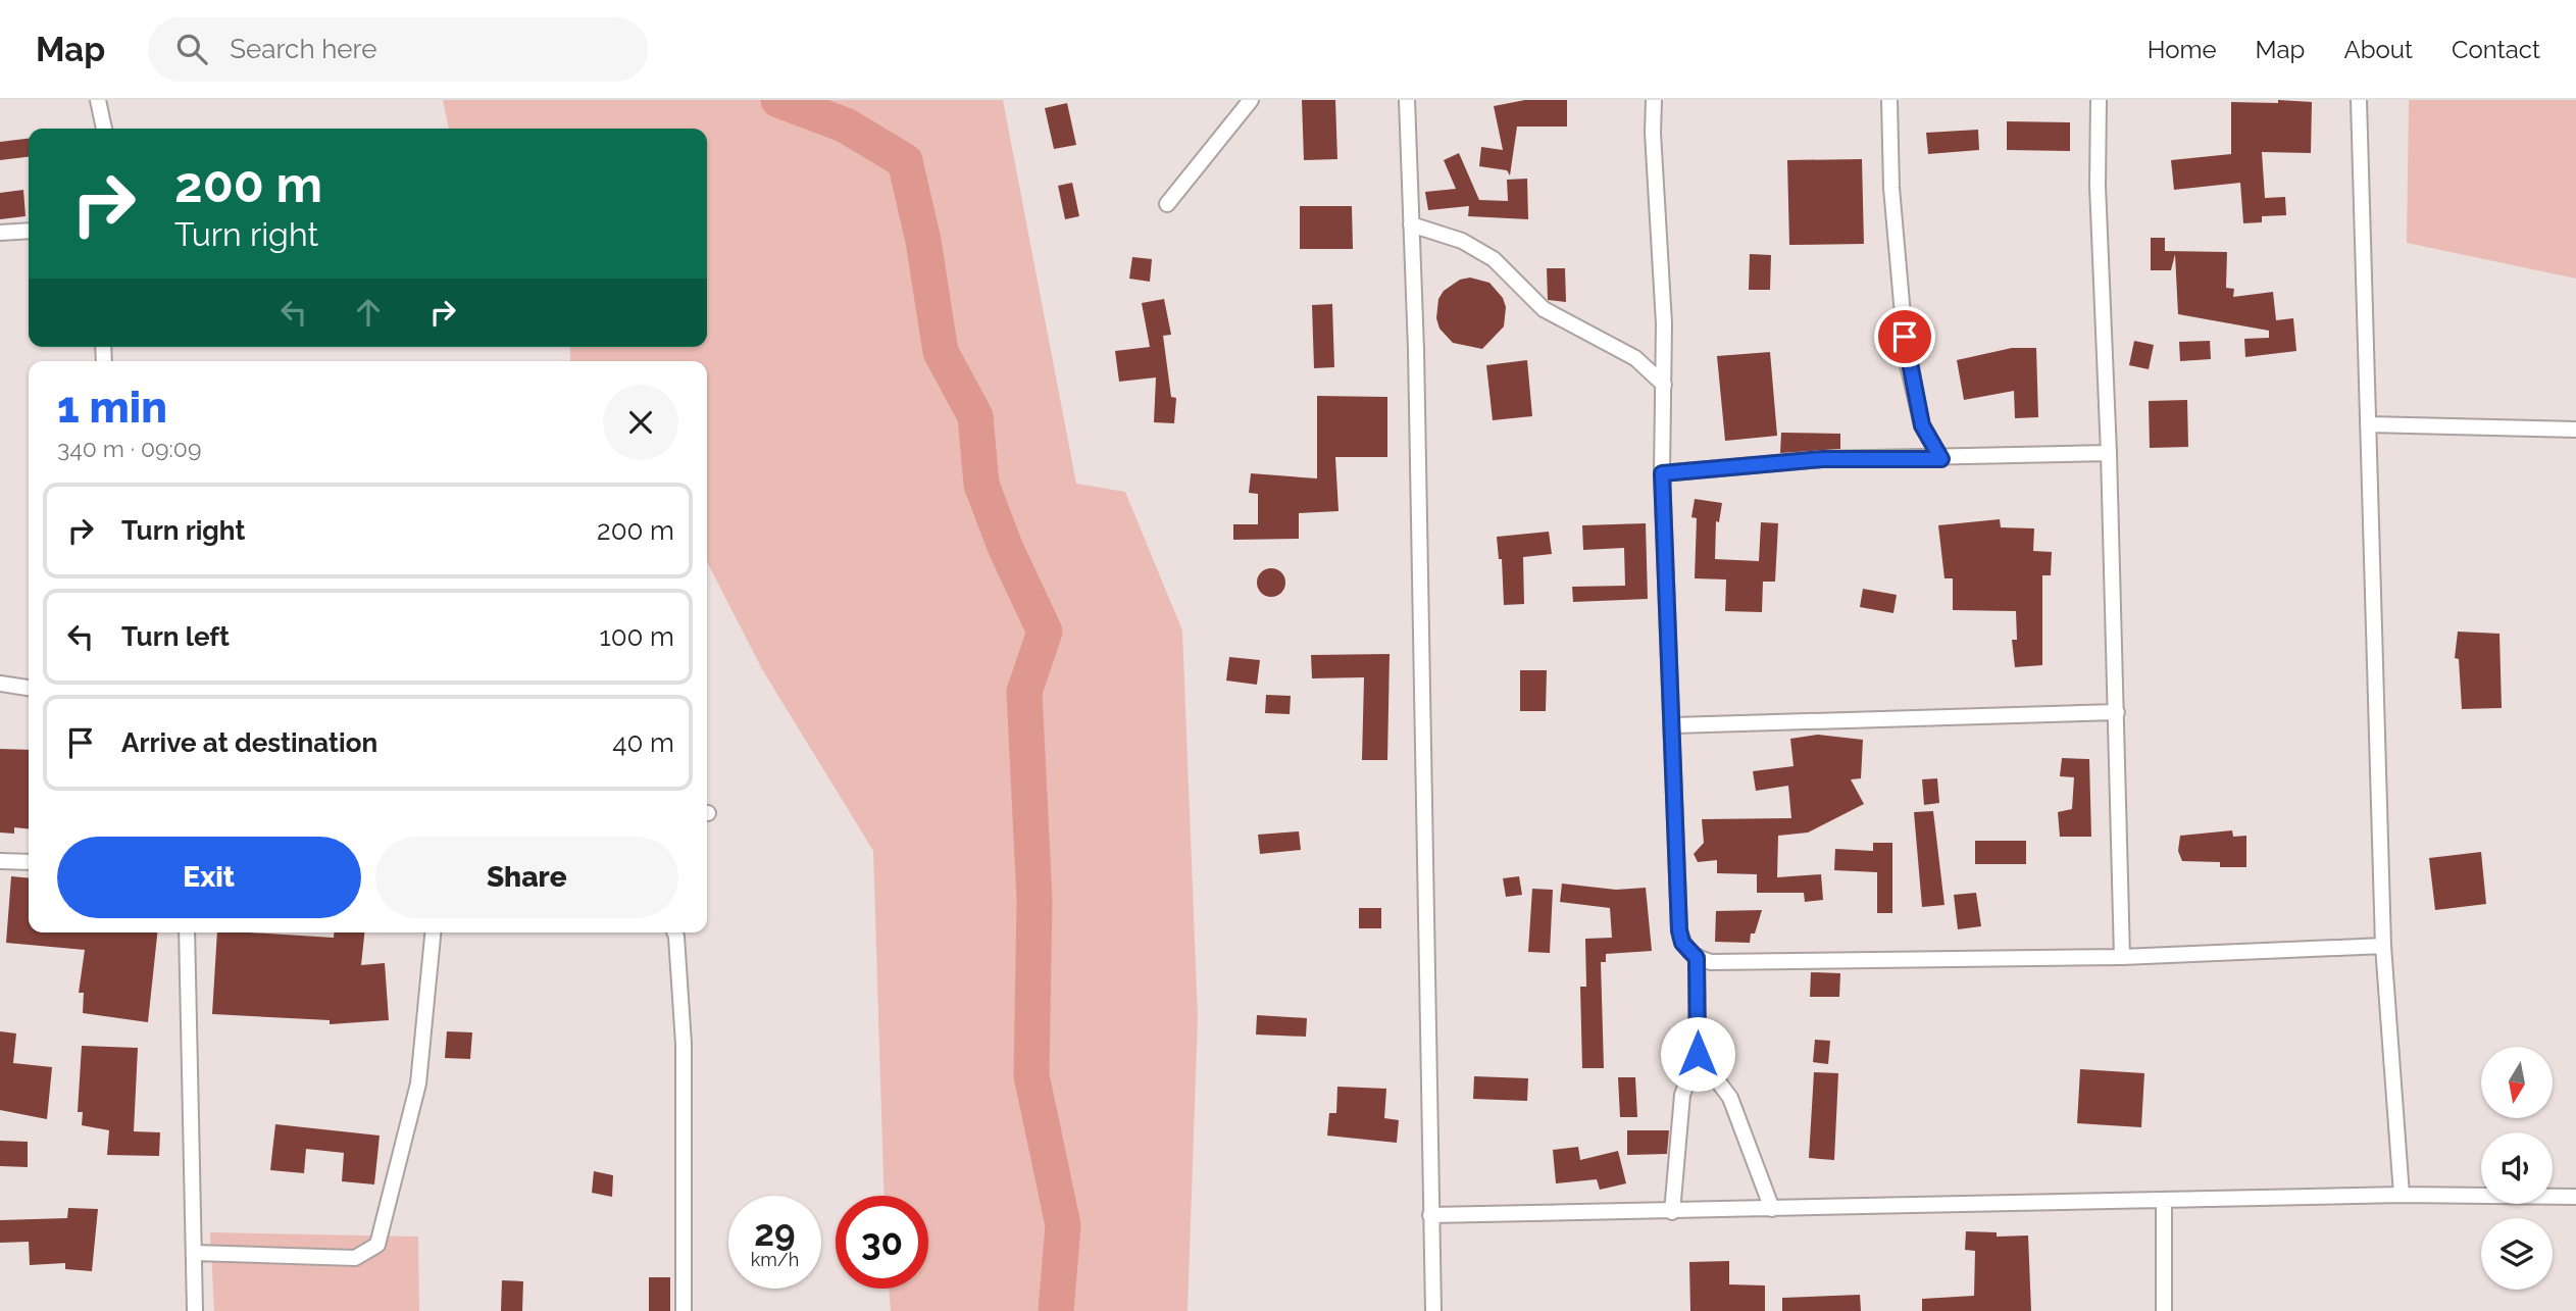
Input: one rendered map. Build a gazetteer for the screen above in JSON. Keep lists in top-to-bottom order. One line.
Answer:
{"north":"bottom","page":{"header":"Map","search":"Search here","nav":["Home","Map","About","Contact"],"turn":["200 m","Turn right"],"heading":["1 min","340 m · 09:09"],"list":[{"name":"Turn right","value":"200 m"},{"name":"Turn left","value":"100 m"},{"name":"Arrive at destination","value":"40 m"}],"buttons":["Exit","Share"],"speed":"29 km/h","limit":"30"}}
